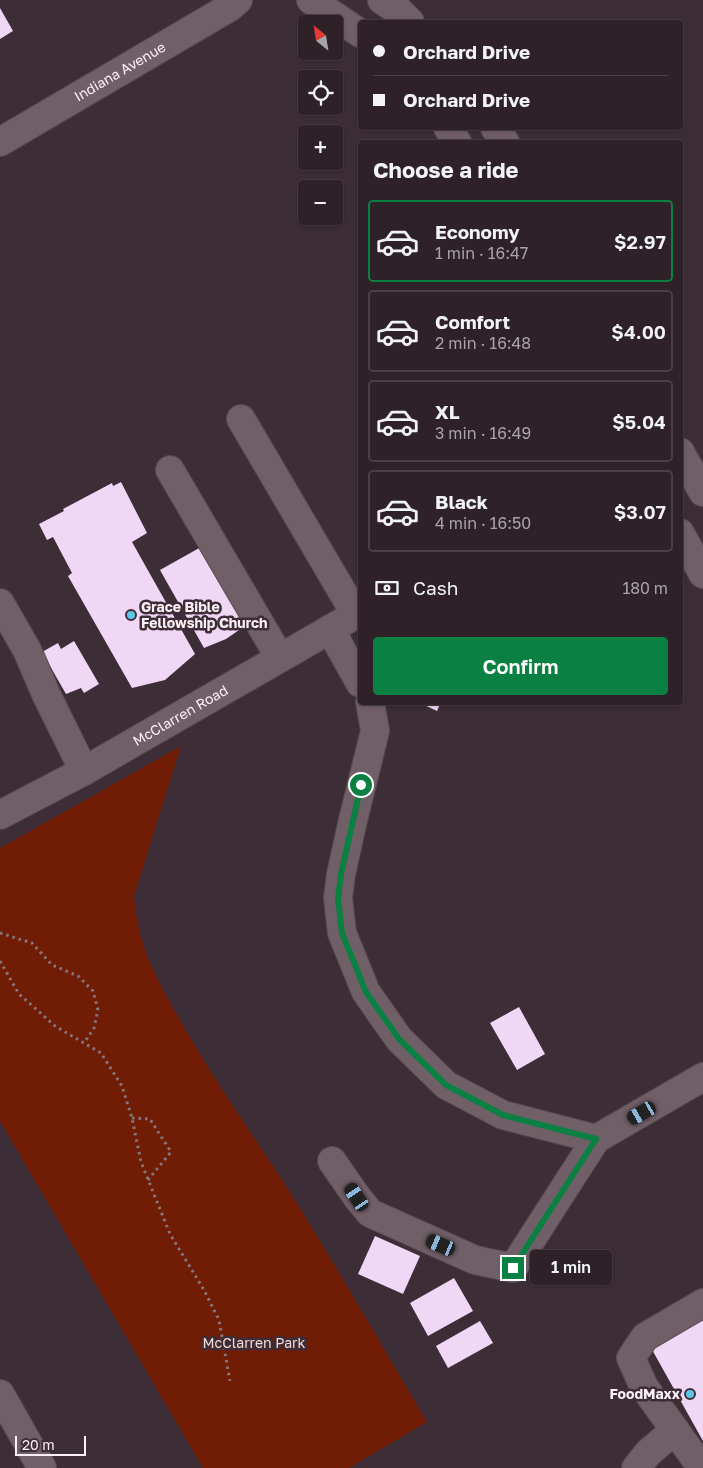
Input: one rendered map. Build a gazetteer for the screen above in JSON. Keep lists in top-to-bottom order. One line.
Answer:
{"streets":{"street":["Indiana Avenue","McClarren Road"]},"parks":["McClarren Park"],"places":["Grace Bible Fellowship Church","FoodMaxx"],"scale_bar":"20 m","north":"top left","page":{"map_buttons":["+","−"],"banner":["Orchard Drive","Orchard Drive"],"heading":"Choose a ride","list":[{"name":"Economy","note":"1 min · 16:47","value":"$2.97"},{"name":"Comfort","note":"2 min · 16:48","value":"$4.00"},{"name":"XL","note":"3 min · 16:49","value":"$5.04"},{"name":"Black","note":"4 min · 16:50","value":"$3.07"}],"pay":["Cash","180 m"],"buttons":"Confirm","bubble":"1 min","scale":"20 m"}}
